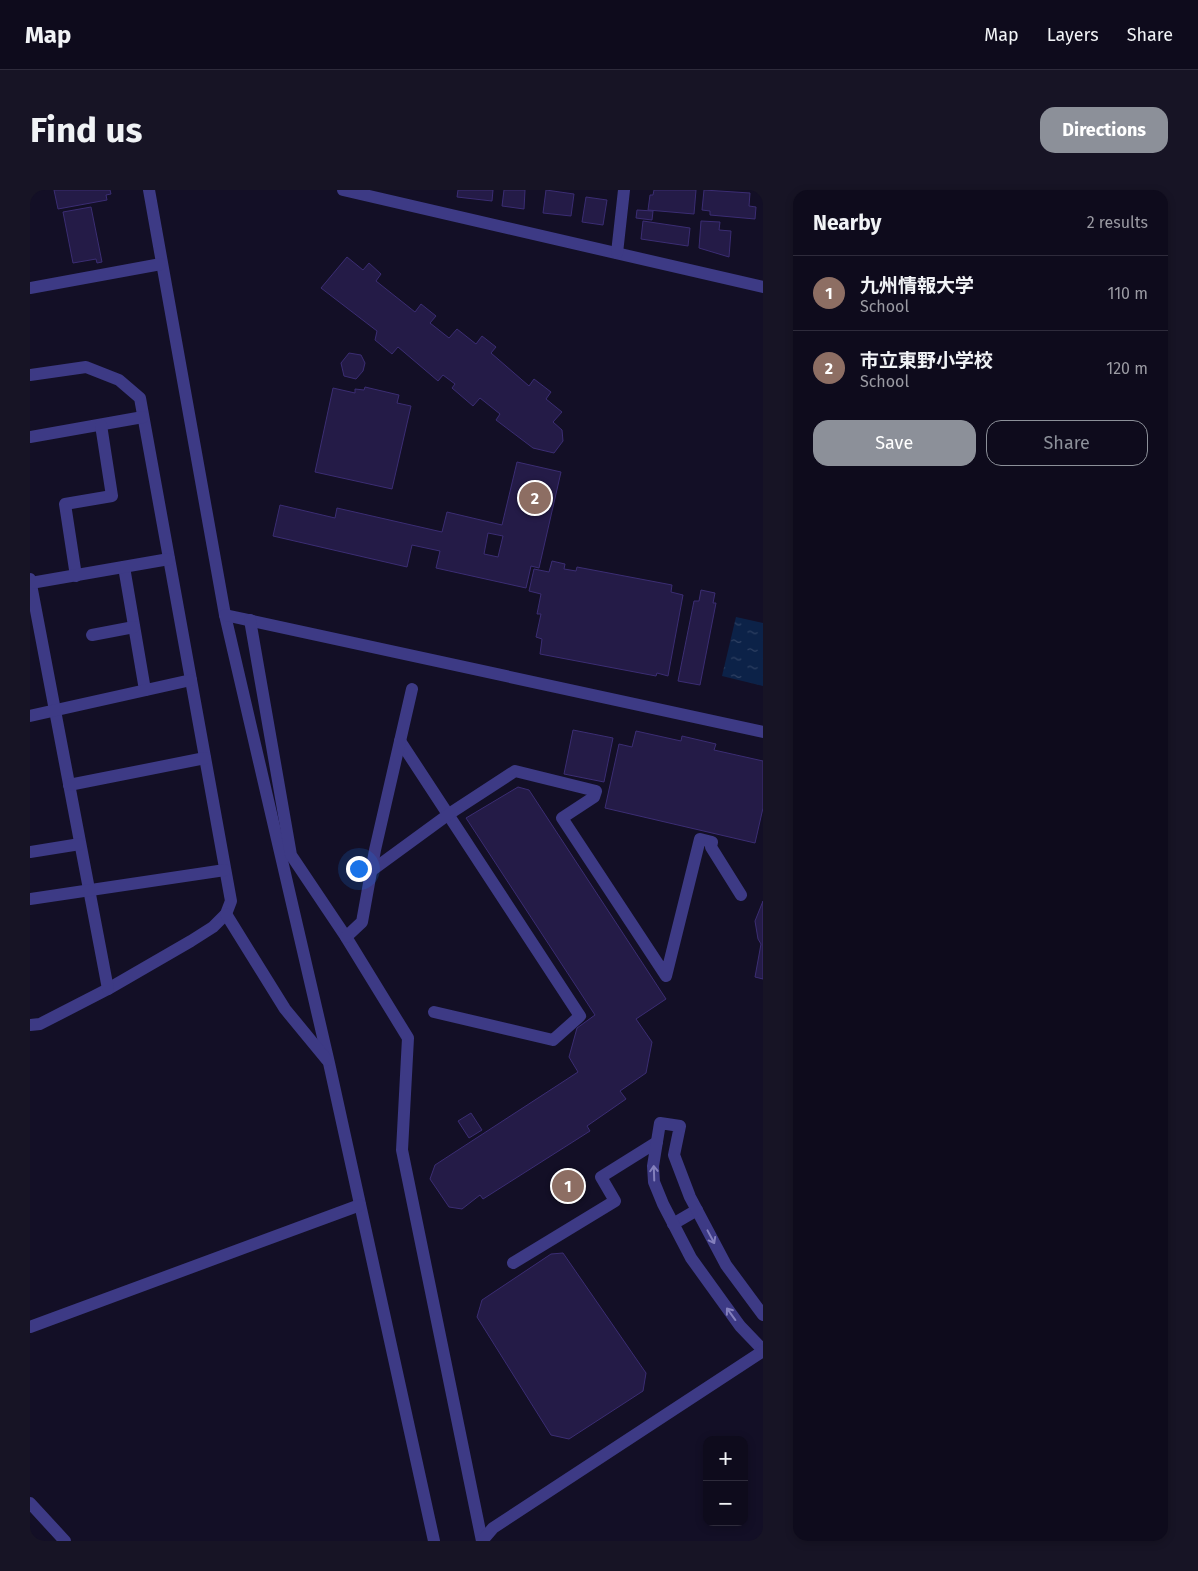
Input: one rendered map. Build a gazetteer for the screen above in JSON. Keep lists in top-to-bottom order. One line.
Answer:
{"page":{"header":"Map","nav":["Map","Layers","Share"],"buttons":["Directions",["Save","Share"]],"title":"Find us","heading":["Nearby","2 results"],"list":[{"mark":"1","name":"九州情報大学","note":"School","value":"110 m"},{"mark":"2","name":"市立東野小学校","note":"School","value":"120 m"}],"pins":["2","1"],"map_buttons":["+","−"]}}
